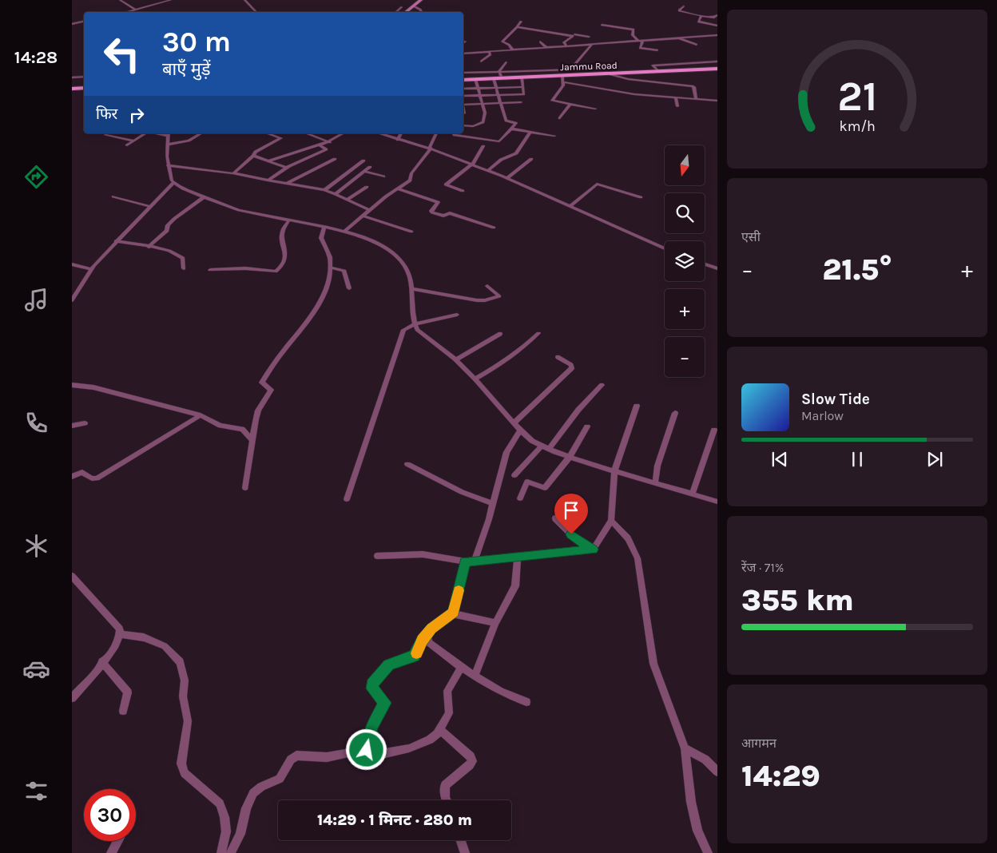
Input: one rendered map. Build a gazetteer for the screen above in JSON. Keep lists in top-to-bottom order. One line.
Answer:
{"streets":{"main road":["Jammu Road"]},"north":"bottom","page":{"tabs":"14:28","turn":["30 m","बाएँ मुड़ें"],"then":"फिर","map_buttons":["+","−"],"tile":["एसी",["रेंज · 71%","355 km"],["आगमन","14:29"]],"heat":["−","21.5°","+"],"song":["Slow Tide","Marlow"],"limit":"30","trip":"14:29 · 1 मिनट · 280 m","gauge":["21","km/h"]}}
